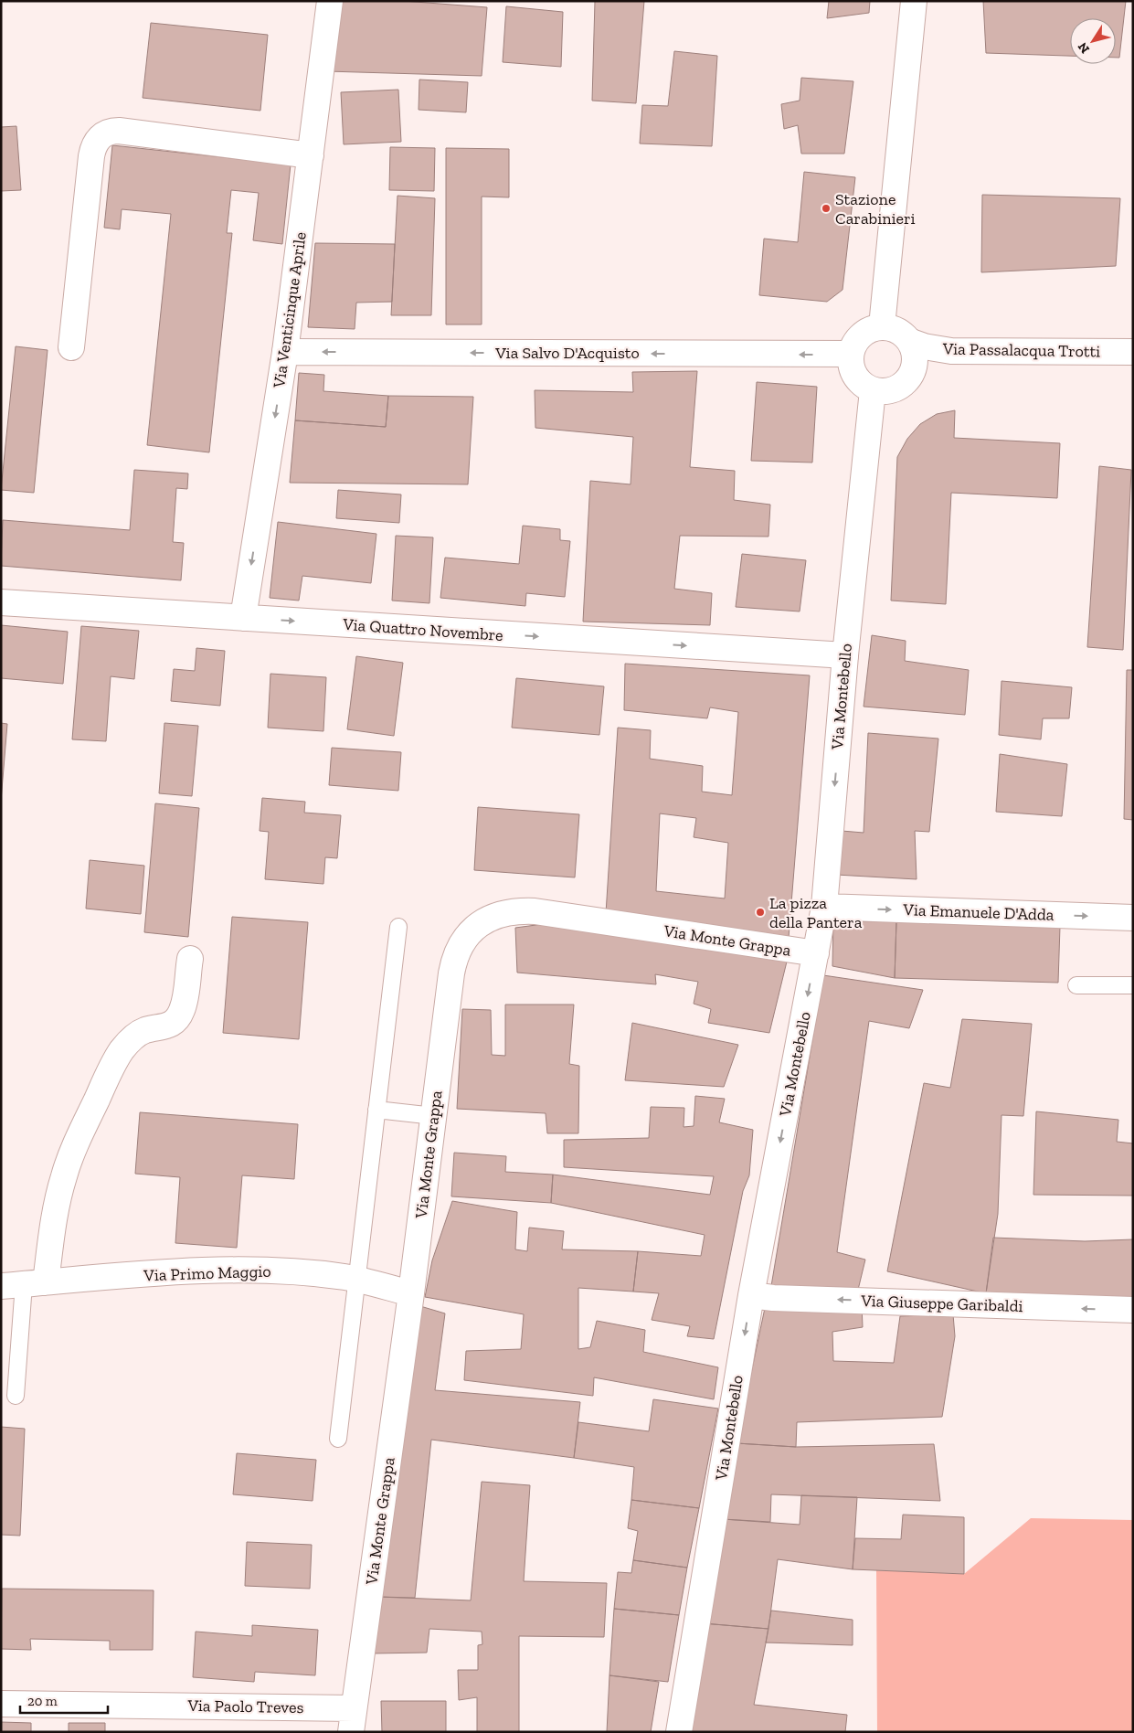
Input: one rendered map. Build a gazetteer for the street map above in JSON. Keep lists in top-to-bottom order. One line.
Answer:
{"streets":{"street":["Via Venticinque Aprile","Via Passalacqua Trotti","Via Salvo D'Acquisto","Via Quattro Novembre","Via Montebello","Via Emanuele D'Adda","Via Monte Grappa","Via Primo Maggio","Via Giuseppe Garibaldi","Via Paolo Treves"]},"crossings":[["Via Venticinque Aprile","Via Salvo D'Acquisto"],["Via Venticinque Aprile","Via Quattro Novembre"],["Via Passalacqua Trotti","Via Salvo D'Acquisto"],["Via Passalacqua Trotti","Via Montebello"],["Via Salvo D'Acquisto","Via Montebello"],["Via Quattro Novembre","Via Montebello"],["Via Montebello","Via Emanuele D'Adda"],["Via Montebello","Via Monte Grappa"],["Via Montebello","Via Giuseppe Garibaldi"],["Via Monte Grappa","Via Primo Maggio"],["Via Monte Grappa","Via Paolo Treves"]],"one_way":["Via Venticinque Aprile","Via Salvo D'Acquisto","Via Quattro Novembre","Via Montebello","Via Emanuele D'Adda","Via Giuseppe Garibaldi"],"places":["Stazione Carabinieri","La pizza della Pantera"],"scale_bar":"20 m","north":"bottom left"}
